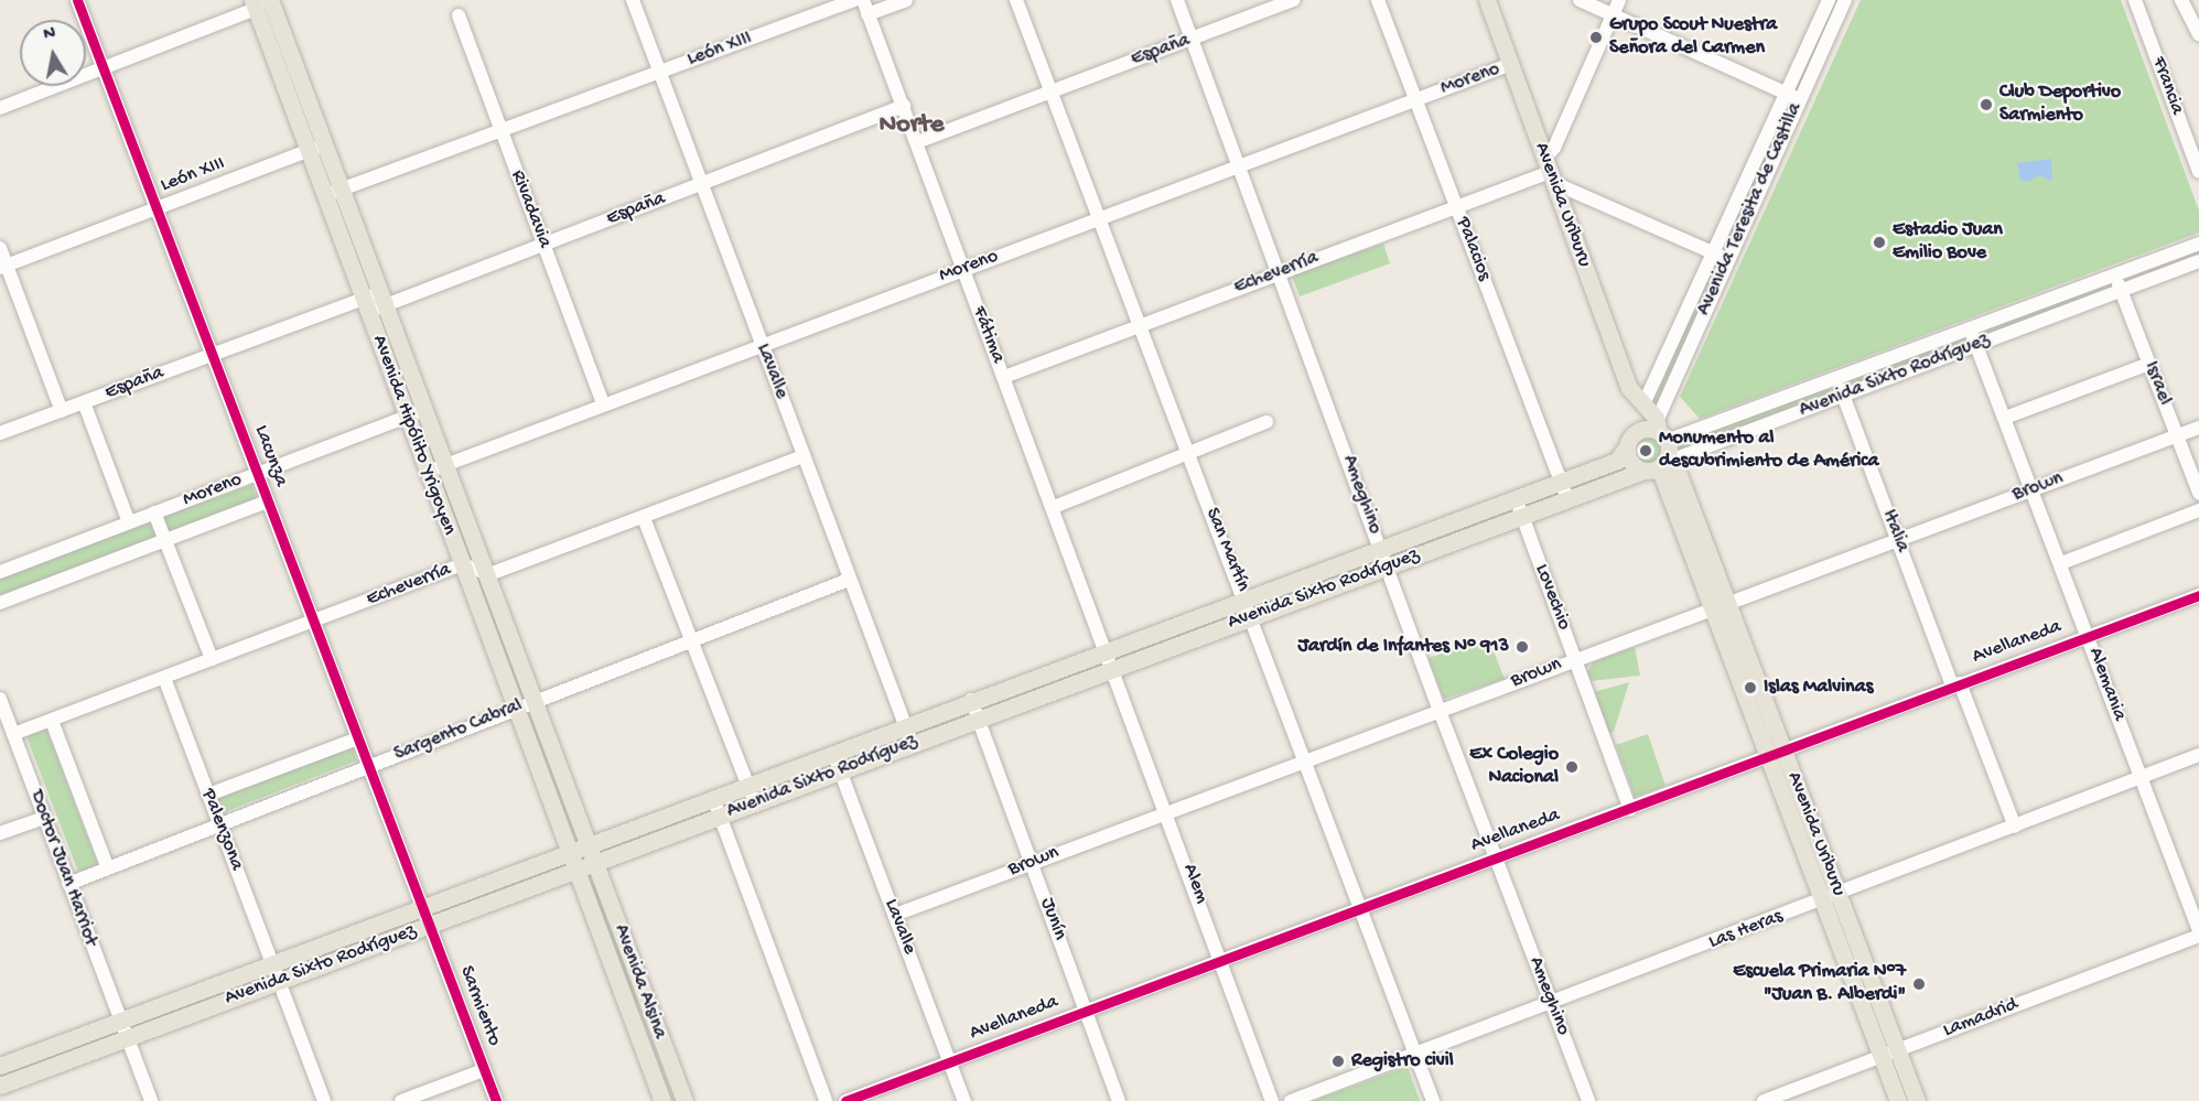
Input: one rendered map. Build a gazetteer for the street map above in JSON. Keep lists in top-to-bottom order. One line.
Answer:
{"streets":{"main road":["Avenida Uriburu","Avenida Teresita de Castilla","Avenida Sixto Rodríguez","Avenida Hipólito Yrigoyen","Avenida Alsina"],"street":["León XIII","España","Moreno","Francia","Rivadavia","Palacios","Echeverría","Fátima","Lavalle","Israel","Lacunza","Brown","Ameghino","Italia","San Martín","Lovechio","Avellaneda","Alemania","Sargento Cabral","Palenzona","Doctor Juan Harriot","Alem","Junín","Las Heras","Sarmiento","Lamadrid"]},"crossings":[["León XIII","Rivadavia"],["León XIII","Lavalle"],["León XIII","Avenida Hipólito Yrigoyen"],["León XIII","Lacunza"],["España","Rivadavia"],["España","Fátima"],["España","Lavalle"],["España","Avenida Hipólito Yrigoyen"],["España","Lacunza"],["España","Ameghino"],["España","San Martín"],["Moreno","Avenida Uriburu"],["Moreno","Rivadavia"],["Moreno","Palacios"],["Moreno","Fátima"],["Moreno","Lavalle"],["Moreno","Avenida Hipólito Yrigoyen"],["Moreno","Lacunza"],["Moreno","Ameghino"],["Moreno","San Martín"],["Avenida Uriburu","Avenida Teresita de Castilla"],["Avenida Uriburu","Echeverría"],["Avenida Uriburu","Avenida Sixto Rodríguez"],["Avenida Uriburu","Brown"],["Avenida Uriburu","Avellaneda"],["Avenida Uriburu","Las Heras"],["Avenida Uriburu","Lamadrid"],["Avenida Teresita de Castilla","Avenida Sixto Rodríguez"],["Palacios","Echeverría"],["Palacios","Avenida Sixto Rodríguez"],["Echeverría","Fátima"],["Echeverría","Avenida Hipólito Yrigoyen"],["Echeverría","Lacunza"],["Echeverría","Ameghino"],["Echeverría","San Martín"],["Echeverría","Palenzona"],["Echeverría","Doctor Juan Harriot"],["Fátima","Avenida Sixto Rodríguez"],["Fátima","Alem"],["Lavalle","Avenida Sixto Rodríguez"],["Lavalle","Brown"],["Lavalle","Avellaneda"],["Lavalle","Sargento Cabral"],["Avenida Sixto Rodríguez","Israel"],["Avenida Sixto Rodríguez","Avenida Hipólito Yrigoyen"],["Avenida Sixto Rodríguez","Lacunza"],["Avenida Sixto Rodríguez","Ameghino"],["Avenida Sixto Rodríguez","Italia"],["Avenida Sixto Rodríguez","San Martín"],["Avenida Sixto Rodríguez","Lovechio"],["Avenida Sixto Rodríguez","Alemania"],["Avenida Sixto Rodríguez","Palenzona"],["Avenida Sixto Rodríguez","Doctor Juan Harriot"],["Avenida Sixto Rodríguez","Alem"],["Avenida Sixto Rodríguez","Junín"],["Avenida Sixto Rodríguez","Avenida Alsina"],["Avenida Sixto Rodríguez","Sarmiento"],["Israel","Brown"],["Avenida Hipólito Yrigoyen","Sargento Cabral"],["Avenida Hipólito Yrigoyen","Avenida Alsina"],["Lacunza","Sargento Cabral"],["Lacunza","Sarmiento"],["Brown","Ameghino"],["Brown","Italia"],["Brown","San Martín"],["Brown","Lovechio"],["Brown","Alemania"],["Brown","Alem"],["Brown","Junín"],["Ameghino","Avellaneda"],["Ameghino","Las Heras"],["Italia","Avellaneda"],["Italia","Las Heras"],["San Martín","Avellaneda"],["San Martín","Las Heras"],["Lovechio","Avellaneda"],["Avellaneda","Alemania"],["Avellaneda","Alem"],["Avellaneda","Junín"],["Alemania","Las Heras"],["Sargento Cabral","Palenzona"],["Sargento Cabral","Doctor Juan Harriot"]],"districts":["Norte"],"places":["Grupo Scout Nuestra Señora del Carmen","Club Deportivo Sarmiento","Estadio Juan Emilio Bove","Monumento al descubrimiento de América","Jardín de Infantes N° 913","Islas Malvinas","Ex Colegio Nacional","Escuela Primaria N°7 \"Juan B. Alberdi\"","Registro civil"],"north":"top"}
